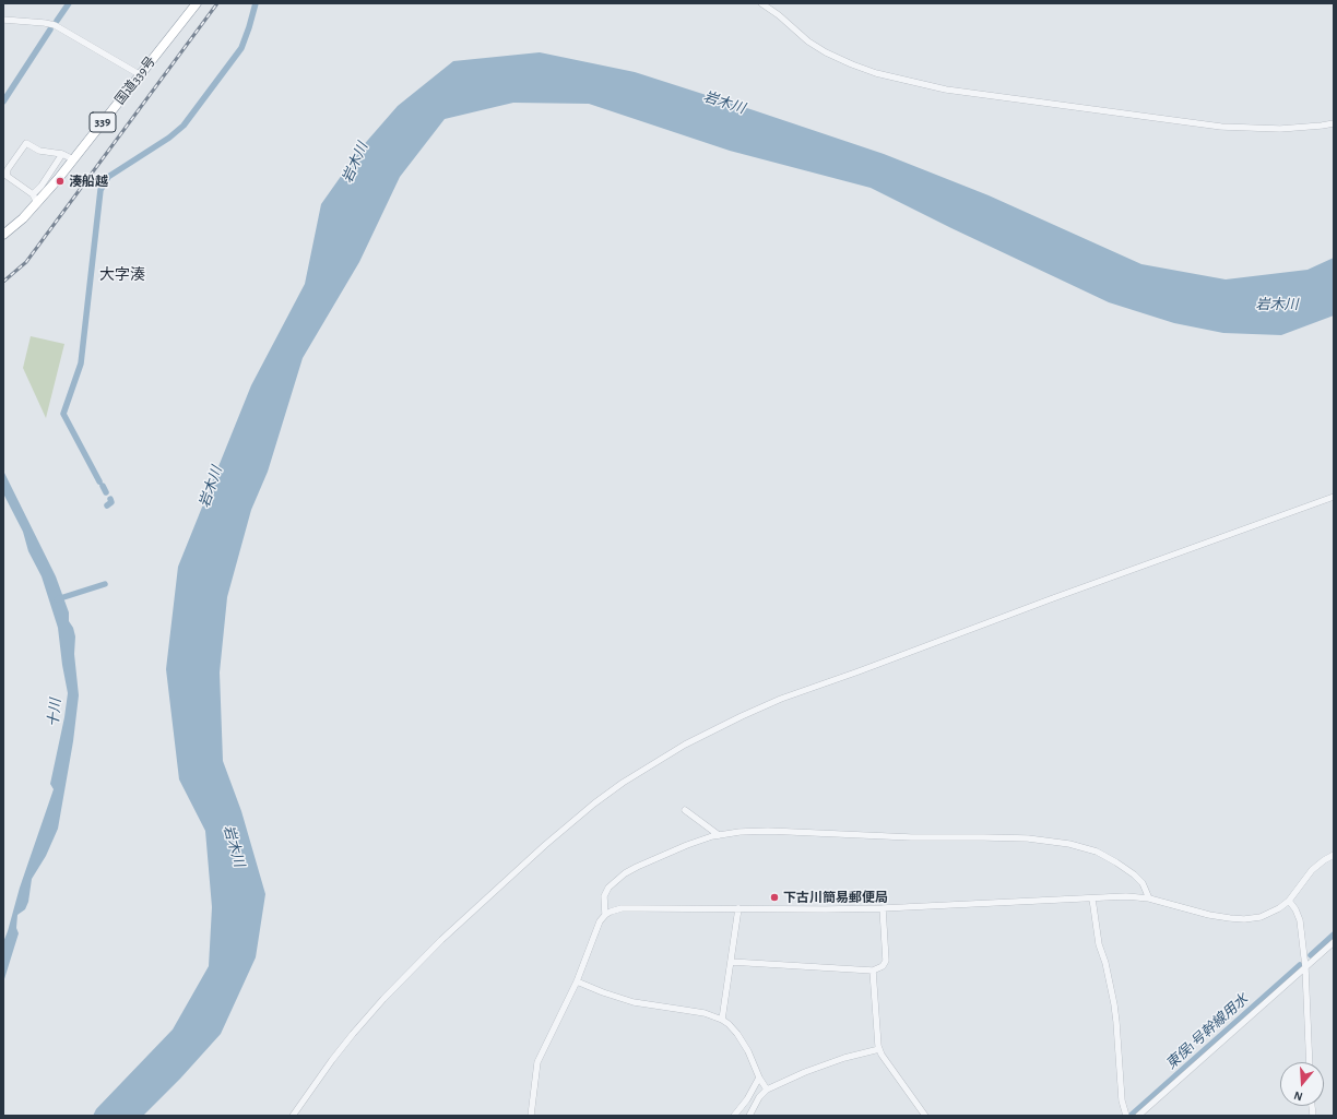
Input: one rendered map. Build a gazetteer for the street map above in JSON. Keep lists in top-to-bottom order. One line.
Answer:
{"streets":{"highway":["国道339号","339"]},"districts":["大字湊"],"water":["岩木川","十川","東俣1号幹線用水"],"places":["湊船越","下古川簡易郵便局"],"north":"bottom"}
